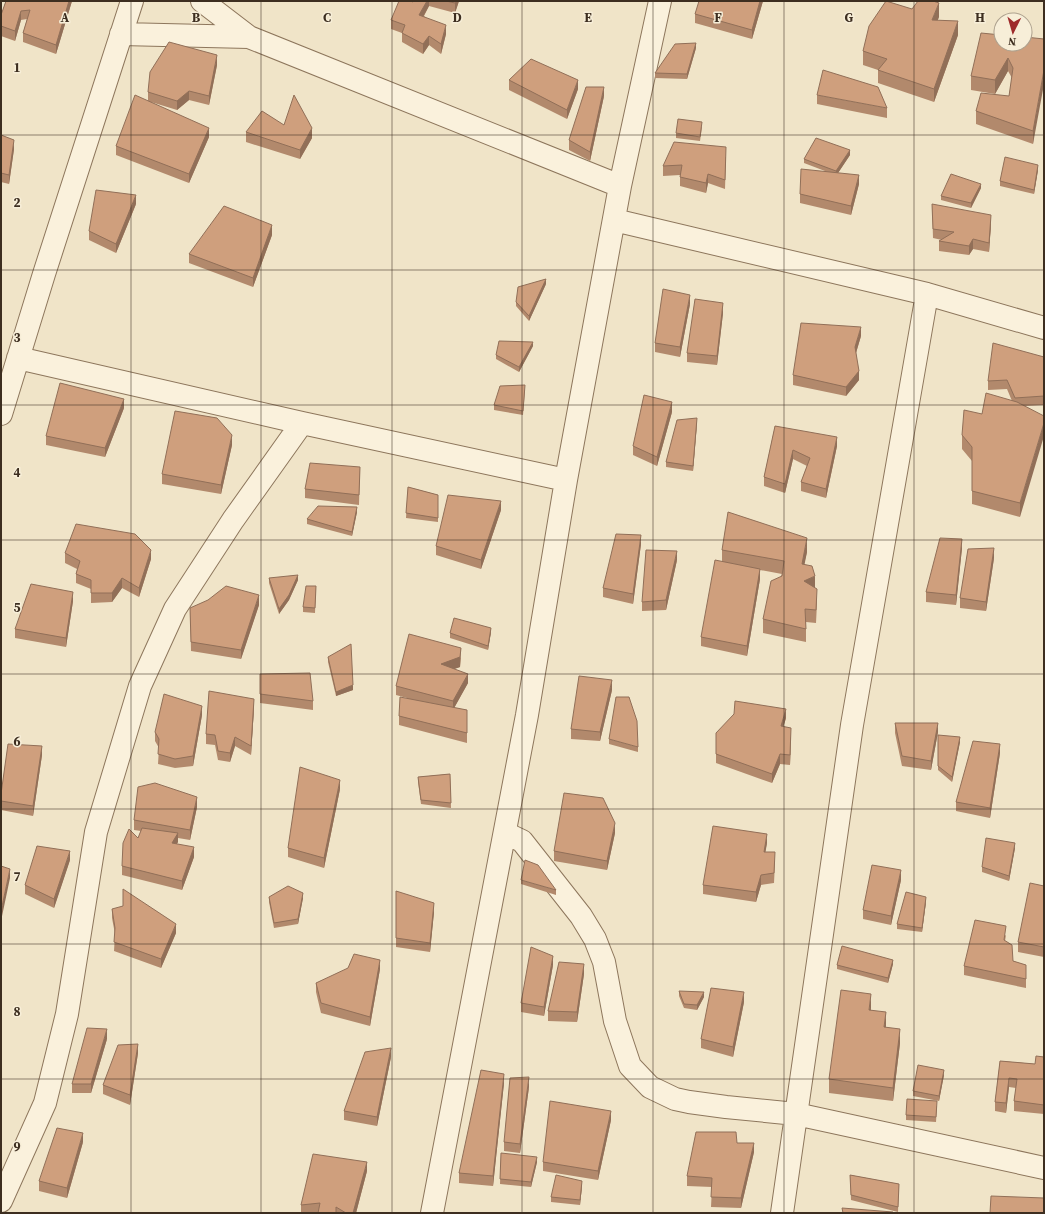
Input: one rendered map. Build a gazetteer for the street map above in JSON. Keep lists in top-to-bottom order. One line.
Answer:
{"north":"bottom","grid":{"columns":["A","B","C","D","E","F","G","H"],"rows":["1","2","3","4","5","6","7","8","9"]}}
